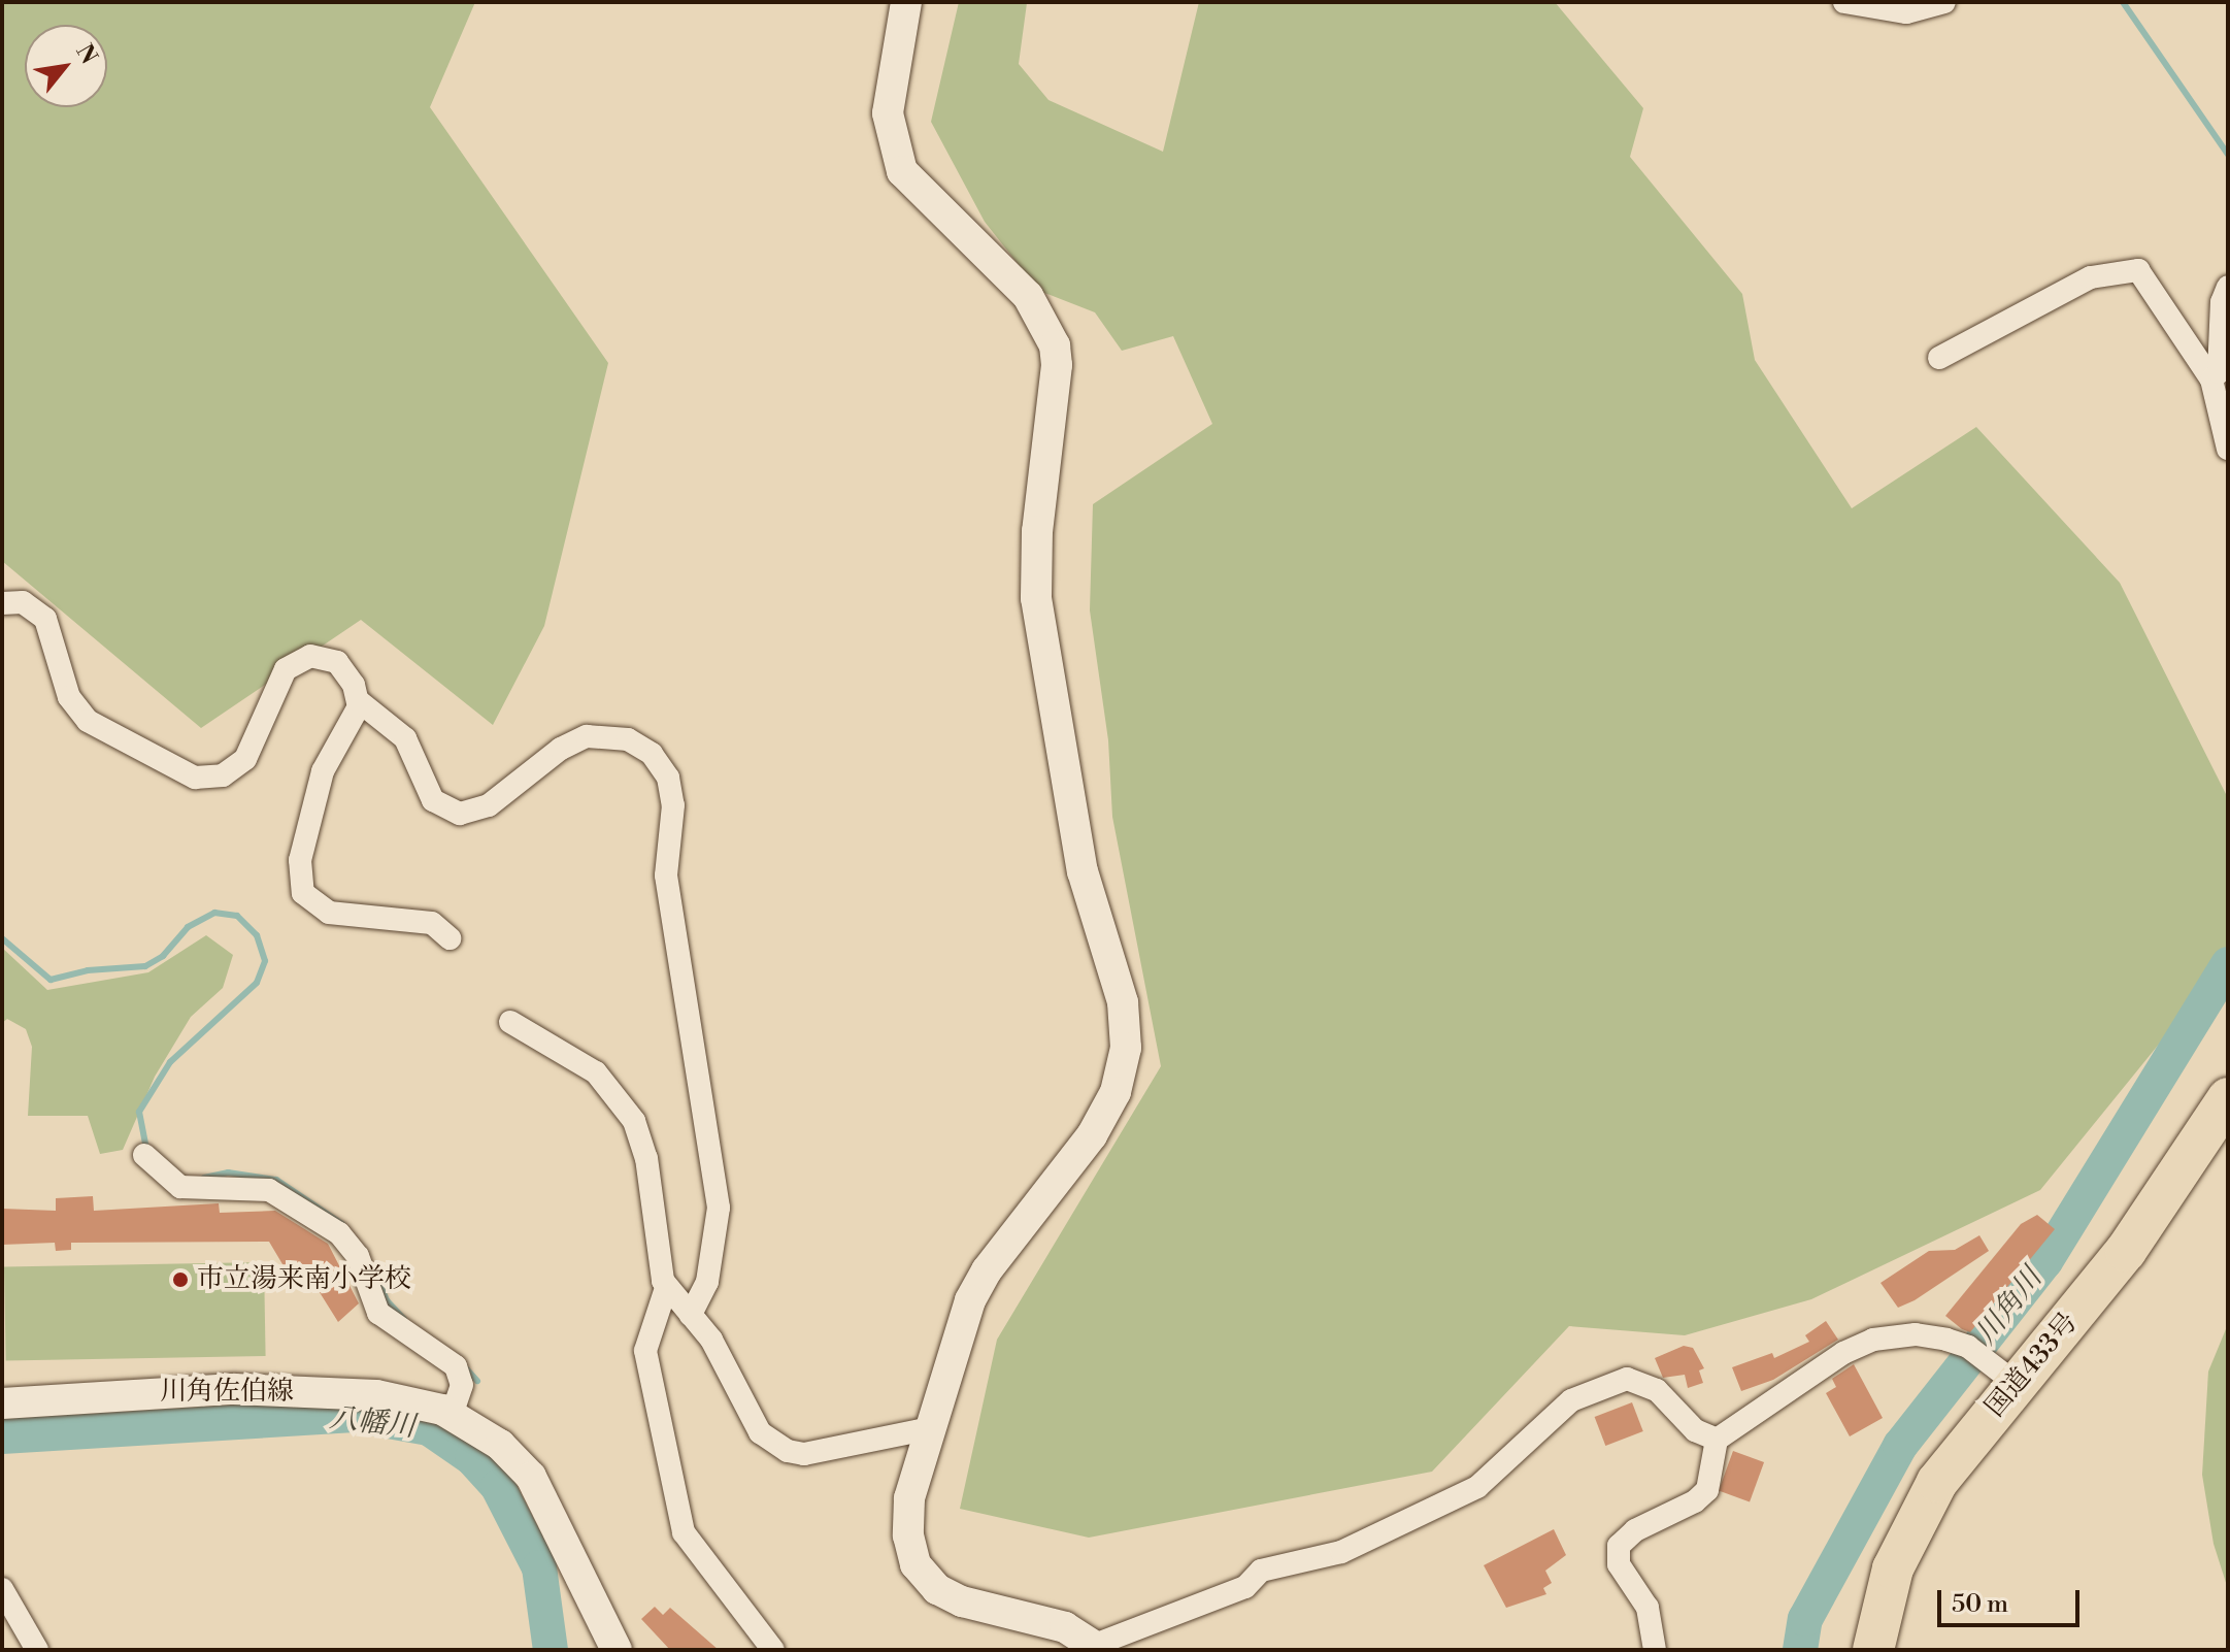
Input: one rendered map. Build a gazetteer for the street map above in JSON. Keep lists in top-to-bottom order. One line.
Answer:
{"streets":{"highway":["国道433号"],"street":["川角佐伯線"]},"water":["川角川","八幡川"],"places":["市立湯来南小学校"],"scale_bar":"50 m","north":"top right"}
